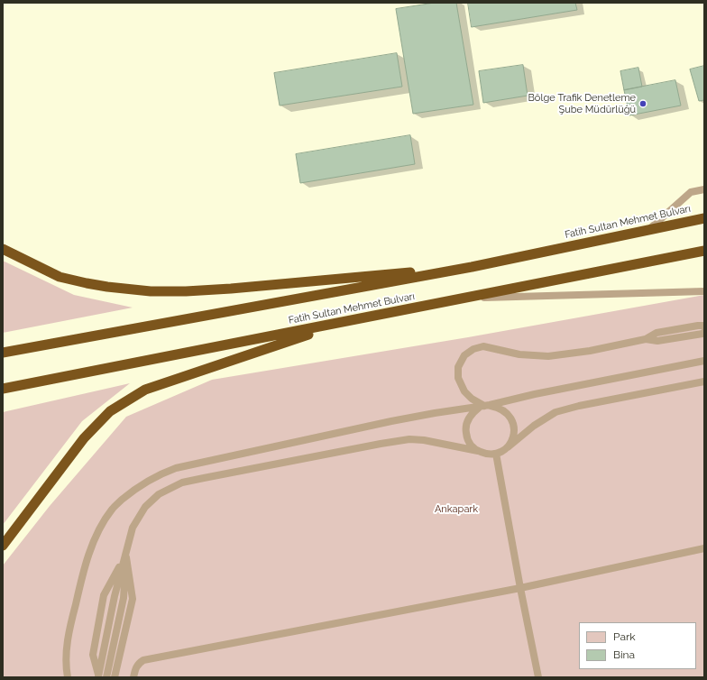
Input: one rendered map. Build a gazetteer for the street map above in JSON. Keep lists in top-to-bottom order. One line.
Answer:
{"streets":{"highway":["Fatih Sultan Mehmet Bulvarı"]},"parks":["Ankapark"],"places":["Bölge Trafik Denetleme Şube Müdürlüğü"],"legend":["Park","Bina"]}
